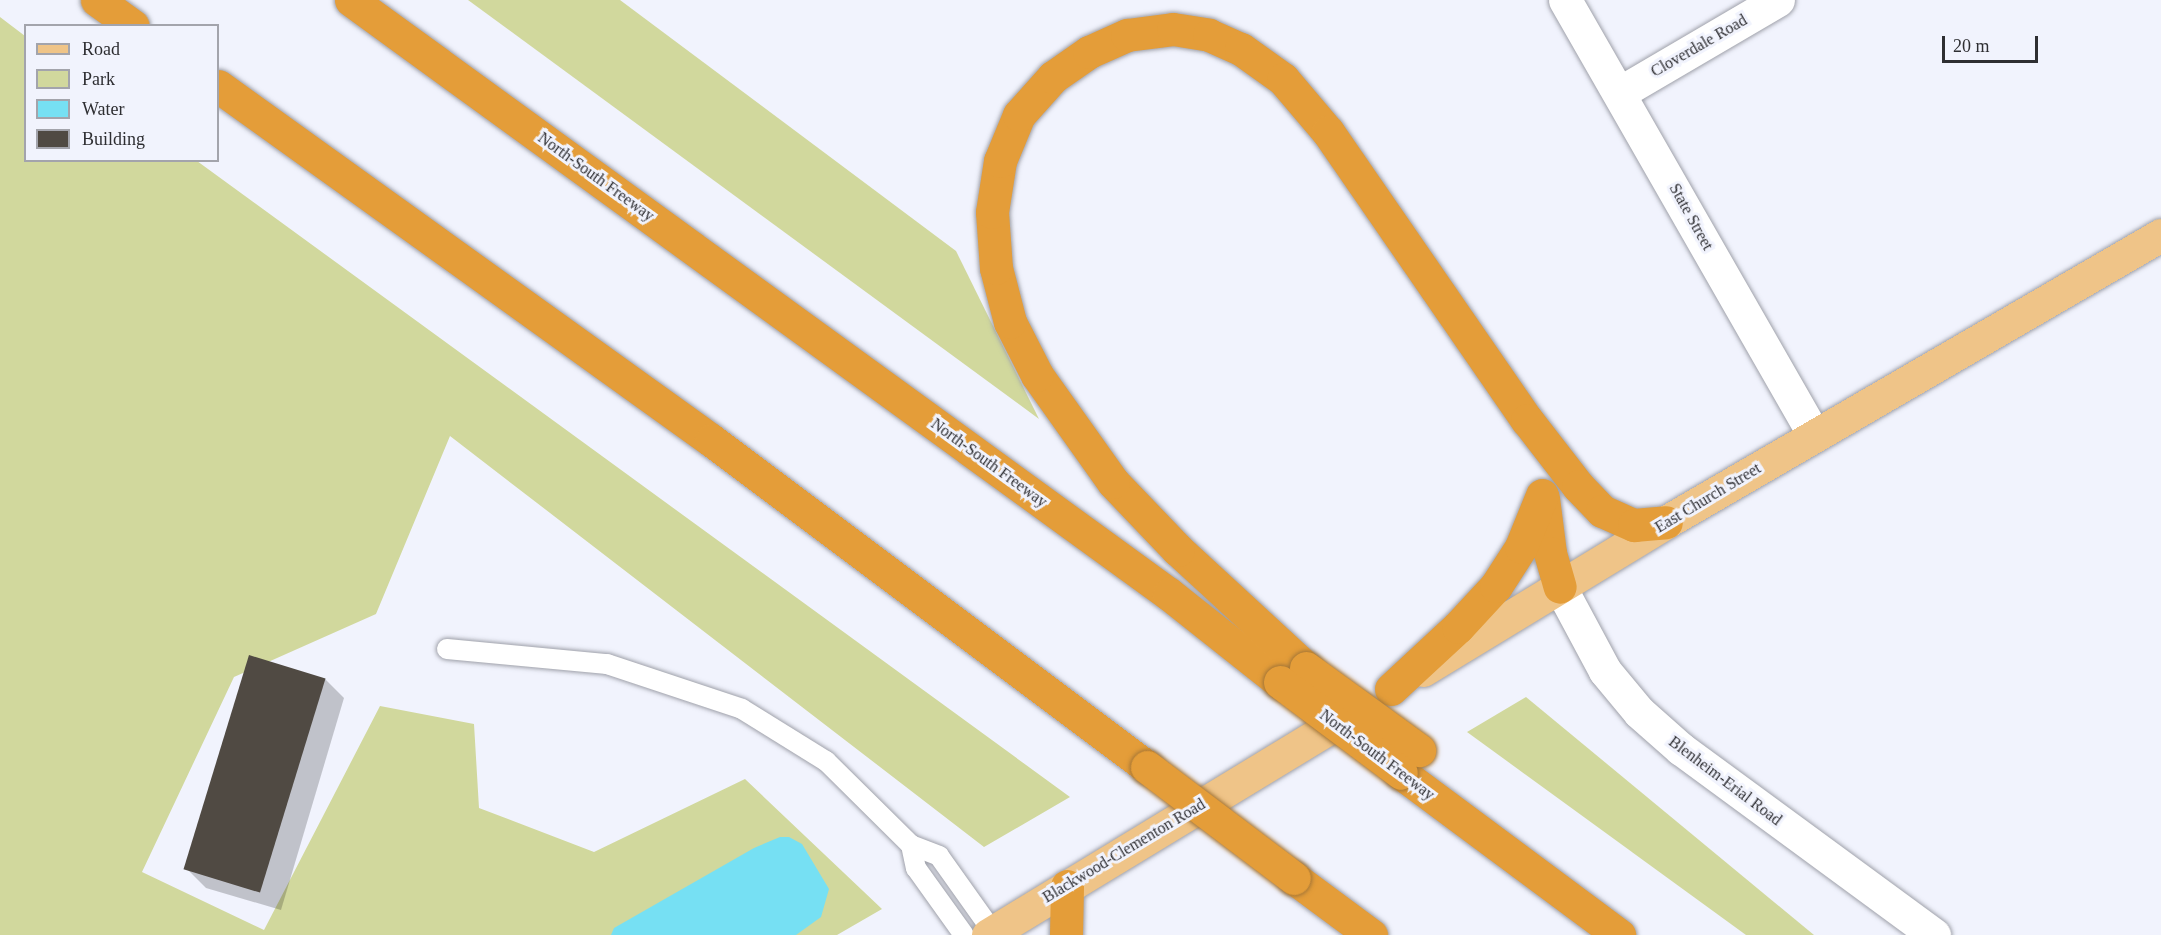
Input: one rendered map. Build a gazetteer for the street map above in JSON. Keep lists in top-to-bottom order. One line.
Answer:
{"streets":{"highway":["North-South Freeway"],"main road":["East Church Street","Blackwood-Clementon Road"],"street":["Cloverdale Road","State Street","Blenheim-Erial Road"]},"crossings":[["Cloverdale Road","State Street"],["State Street","East Church Street"],["East Church Street","Blenheim-Erial Road"],["East Church Street","Blackwood-Clementon Road"]],"legend":["Road","Park","Water","Building"],"scale_bar":"20 m"}
